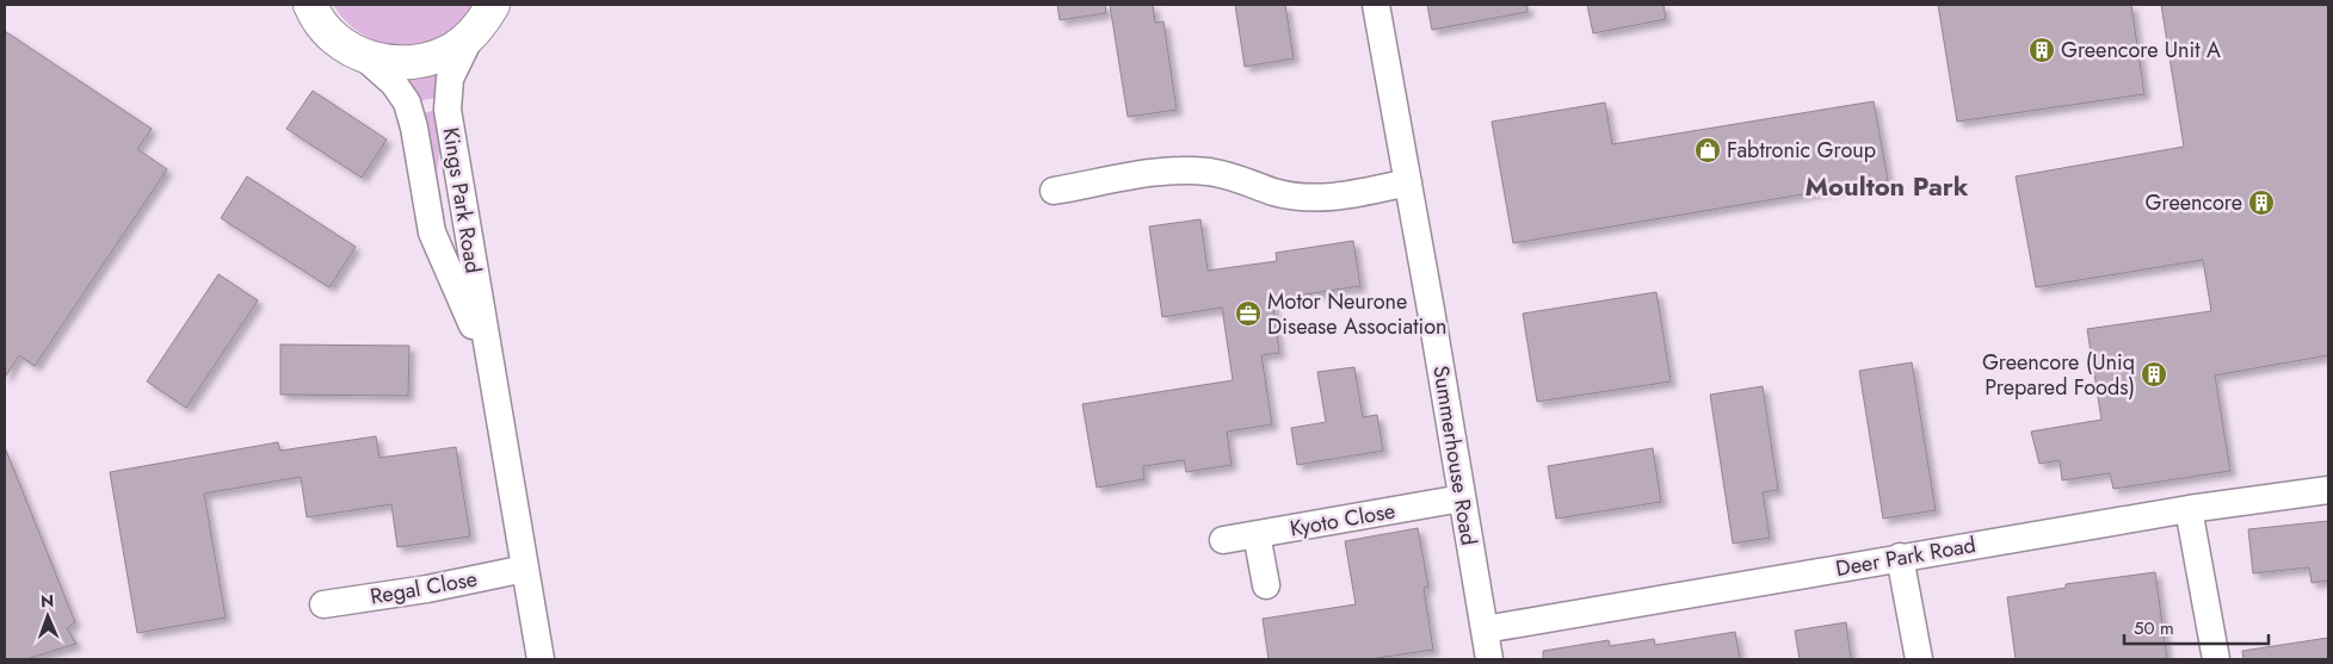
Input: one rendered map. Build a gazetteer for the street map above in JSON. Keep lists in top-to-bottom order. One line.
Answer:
{"streets":{"street":["Kings Park Road","Summerhouse Road","Kyoto Close","Deer Park Road","Regal Close"]},"crossings":[["Kings Park Road","Regal Close"],["Summerhouse Road","Kyoto Close"],["Summerhouse Road","Deer Park Road"]],"districts":["Moulton Park"],"places":{"building":["Greencore Unit A","Greencore","Greencore (Uniq Prepared Foods)"],"shop":["Fabtronic Group"],"office":["Motor Neurone Disease Association"]},"scale_bar":"50 m","north":"top"}
